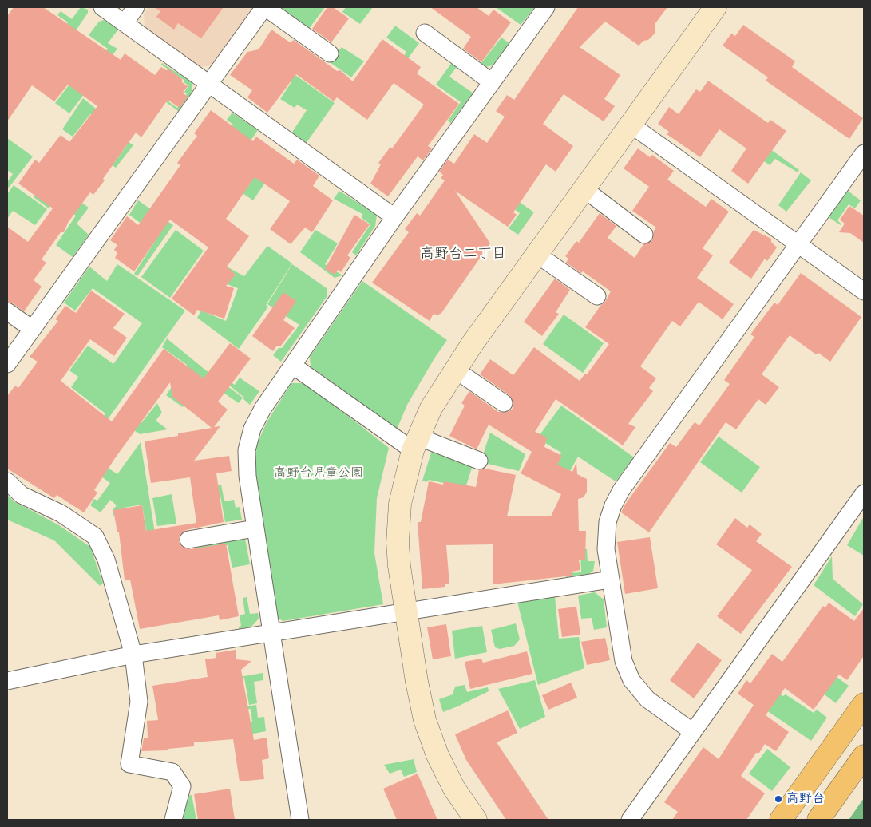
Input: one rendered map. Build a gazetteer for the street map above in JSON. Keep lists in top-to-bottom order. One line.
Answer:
{"districts":["高野台二丁目"],"parks":["高野台児童公園"],"places":["高野台"]}
